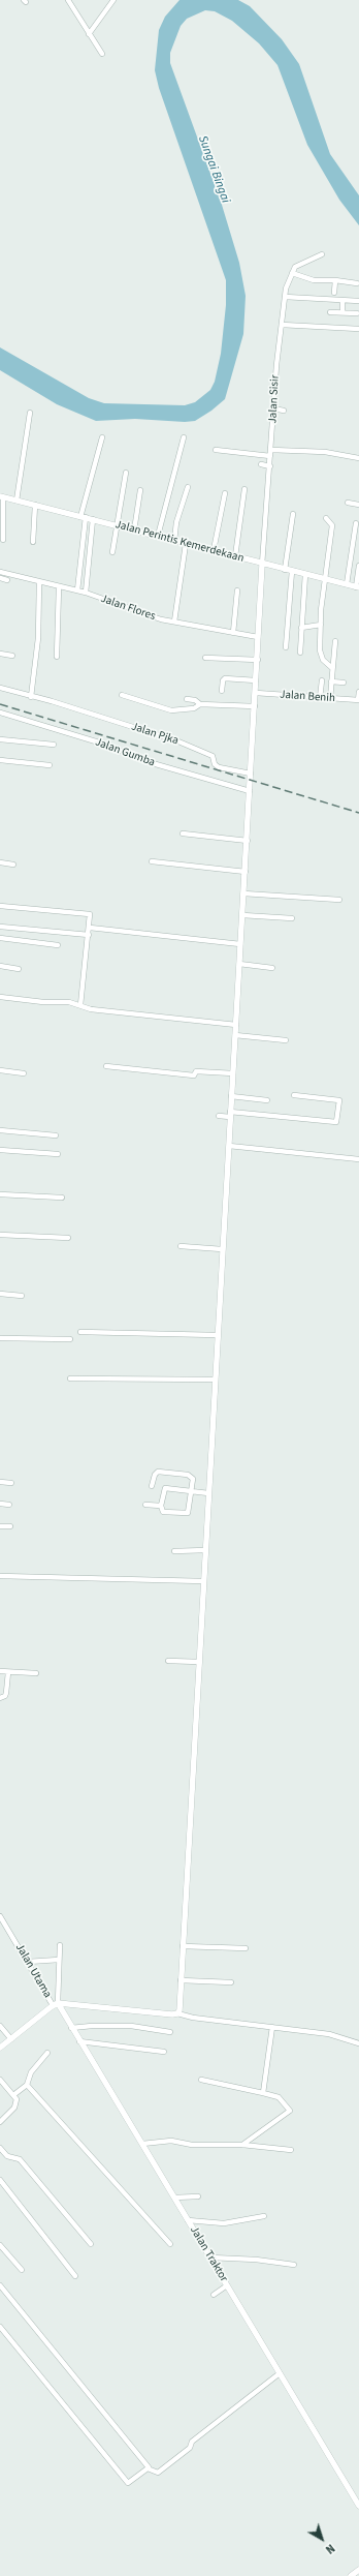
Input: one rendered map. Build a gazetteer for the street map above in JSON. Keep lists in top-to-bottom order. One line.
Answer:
{"streets":{"street":["Jalan Sisir","Jalan Perintis Kemerdekaan","Jalan Flores","Jalan Benih","Jalan Pjka","Jalan Gumba","Jalan Utama","Jalan Traktor"]},"crossings":[["Jalan Sisir","Jalan Perintis Kemerdekaan"],["Jalan Utama","Jalan Traktor"]],"water":["Sungai Bingai"],"north":"bottom right"}
